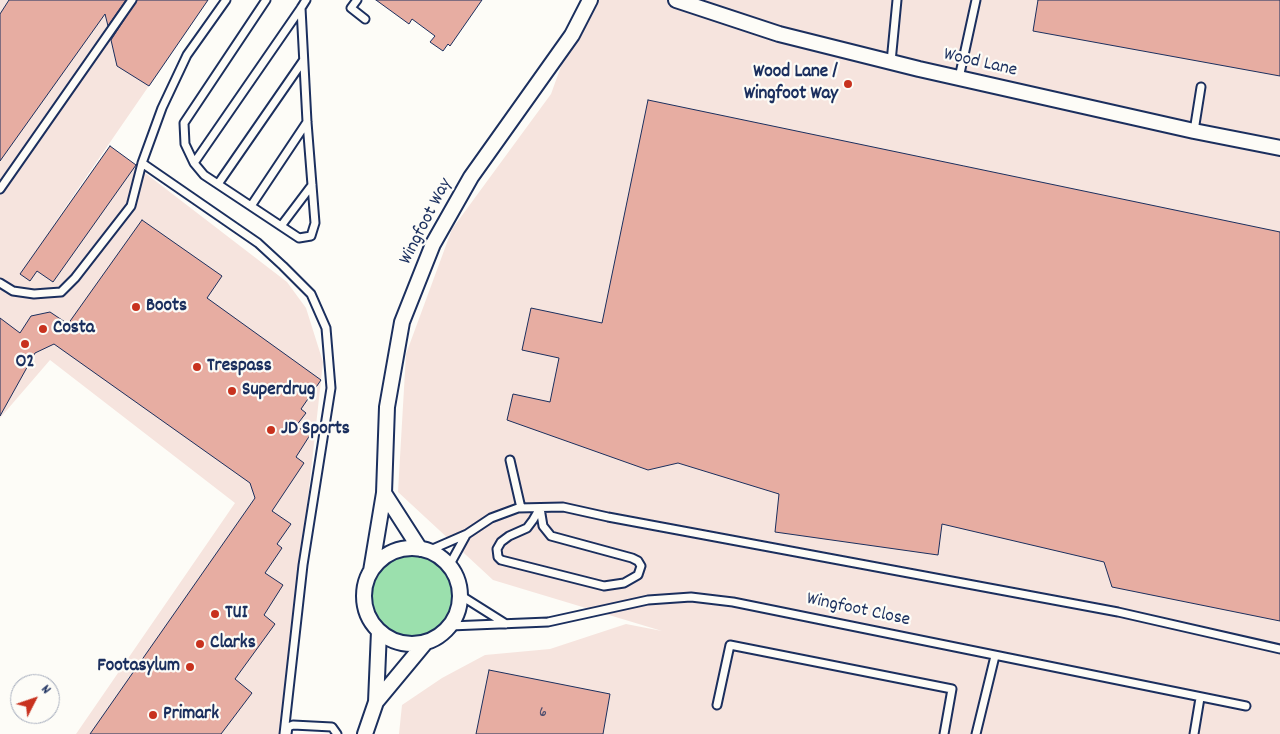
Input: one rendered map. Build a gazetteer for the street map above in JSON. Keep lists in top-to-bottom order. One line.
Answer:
{"streets":{"street":["Wood Lane","Wingfoot Way"],"lane":["Wingfoot Close"]},"crossings":[["Wingfoot Way","Wingfoot Close"]],"places":["Wood Lane / Wingfoot Way","Boots","Costa","O2","Trespass","Superdrug","JD Sports","TUI","Clarks","Footasylum","Primark"],"house_numbers":["6"],"north":"top right"}
